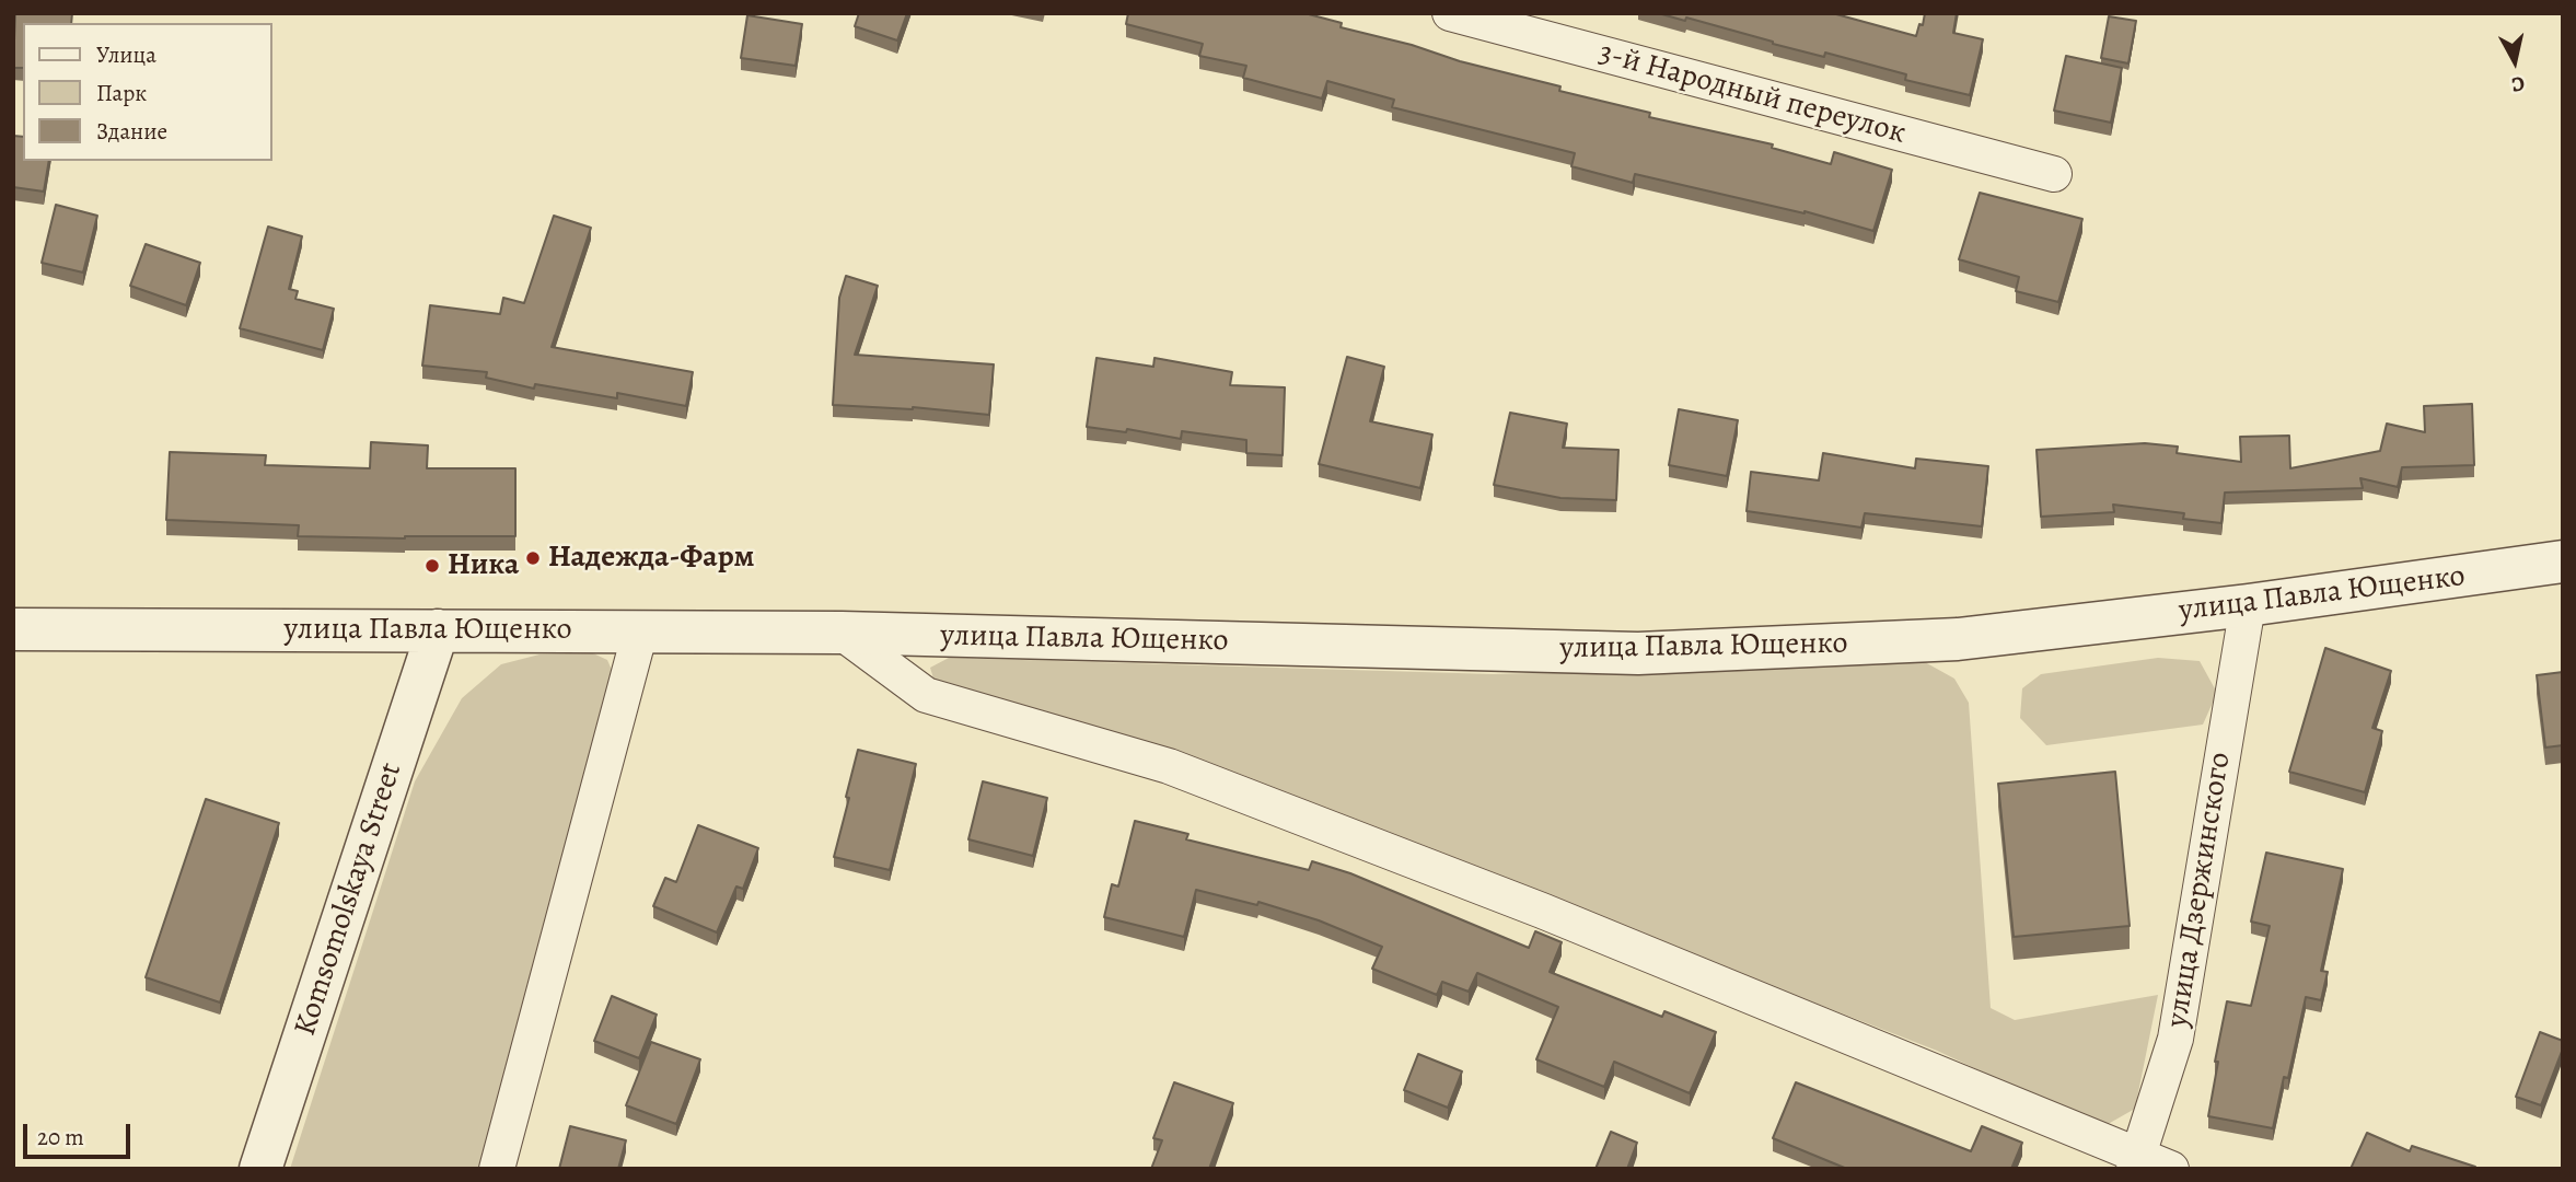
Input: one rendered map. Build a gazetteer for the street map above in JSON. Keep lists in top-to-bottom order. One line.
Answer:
{"streets":{"street":["3-й Народный переулок","улица Павла Ющенко","улица Дзержинского","Komsomolskaya Street"]},"crossings":[["улица Павла Ющенко","улица Дзержинского"],["улица Павла Ющенко","Komsomolskaya Street"]],"places":["Надежда-Фарм","Ника"],"legend":["Улица","Парк","Здание"],"scale_bar":"20 m","north":"bottom"}
